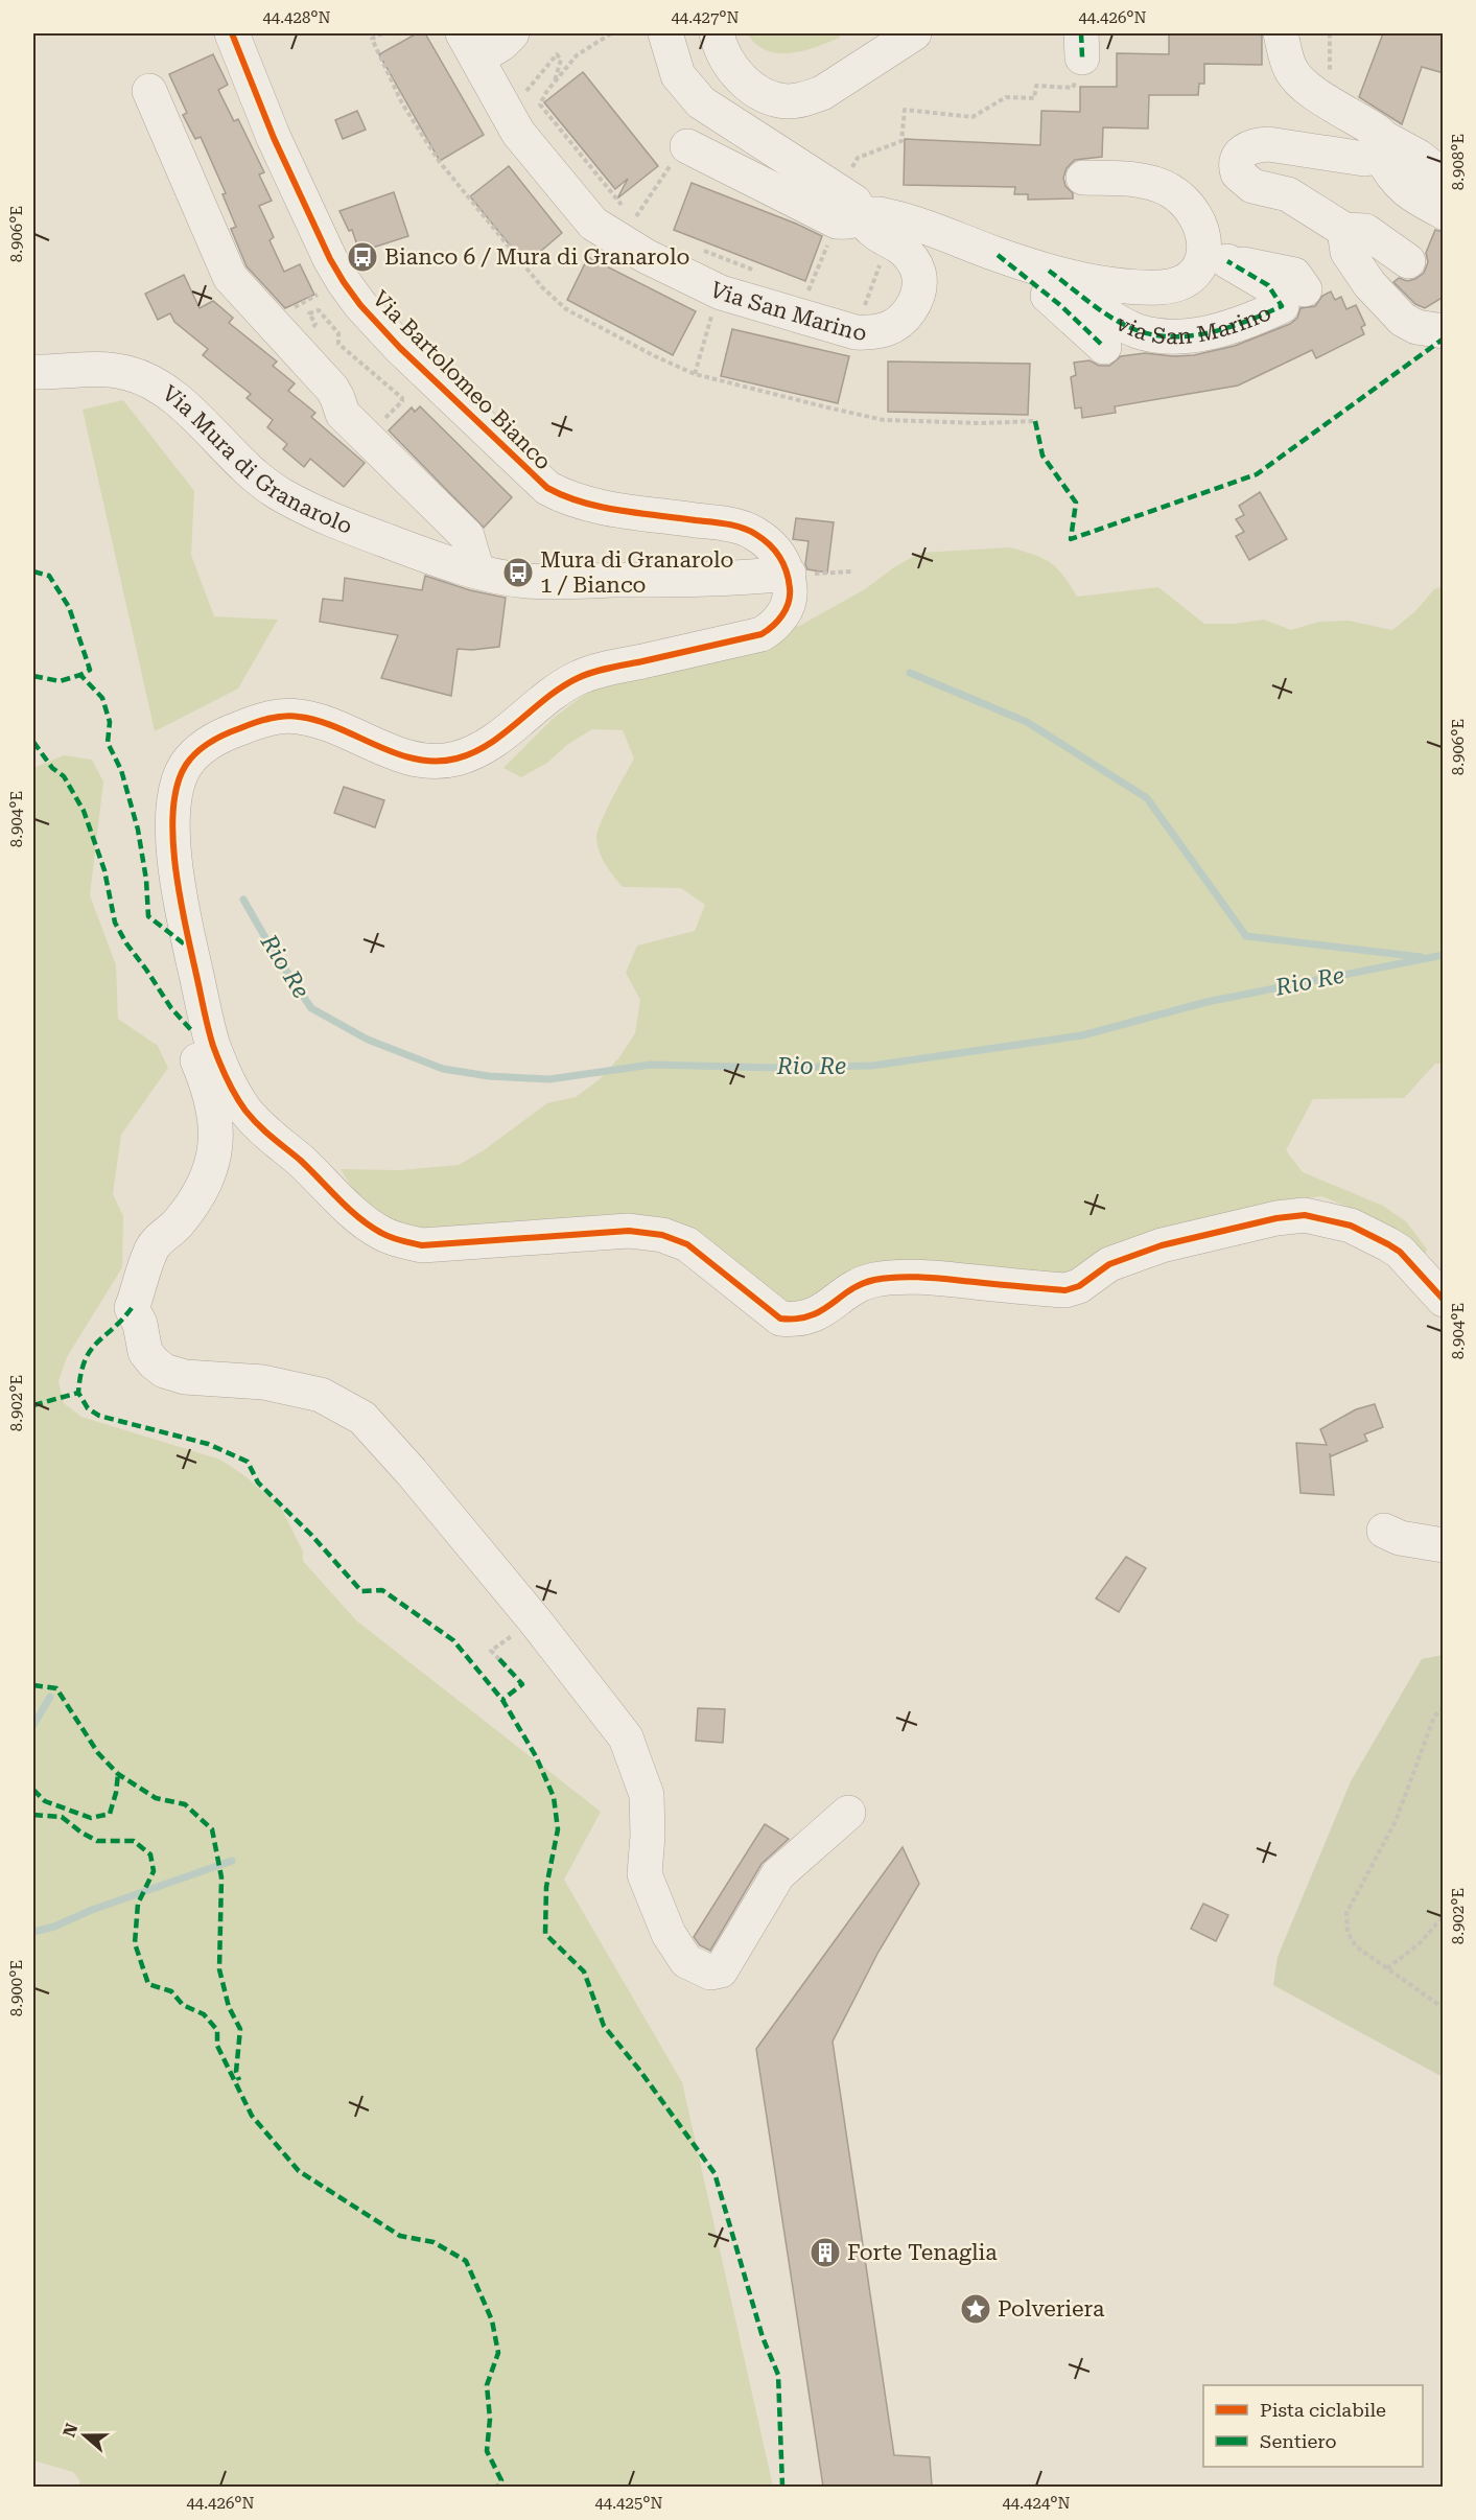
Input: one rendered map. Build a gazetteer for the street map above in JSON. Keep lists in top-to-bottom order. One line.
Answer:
{"streets":{"street":["Via San Marino","via San Marino","Via Bartolomeo Bianco","Via Mura di Granarolo"]},"crossings":[["Via San Marino","via San Marino"],["Via Bartolomeo Bianco","Via Mura di Granarolo"]],"water":["Rio Re"],"places":{"bus stop":["Bianco 6 / Mura di Granarolo","Mura di Granarolo 1 / Bianco"],"building":["Forte Tenaglia"],"place":["Polveriera"]},"legend":["Pista ciclabile","Sentiero"],"north":"left","coordinates":["44.428°N","44.427°N","44.426°N","8.908°E","8.906°E","8.904°E","8.902°E","8.900°E","44.425°N","44.424°N"]}
